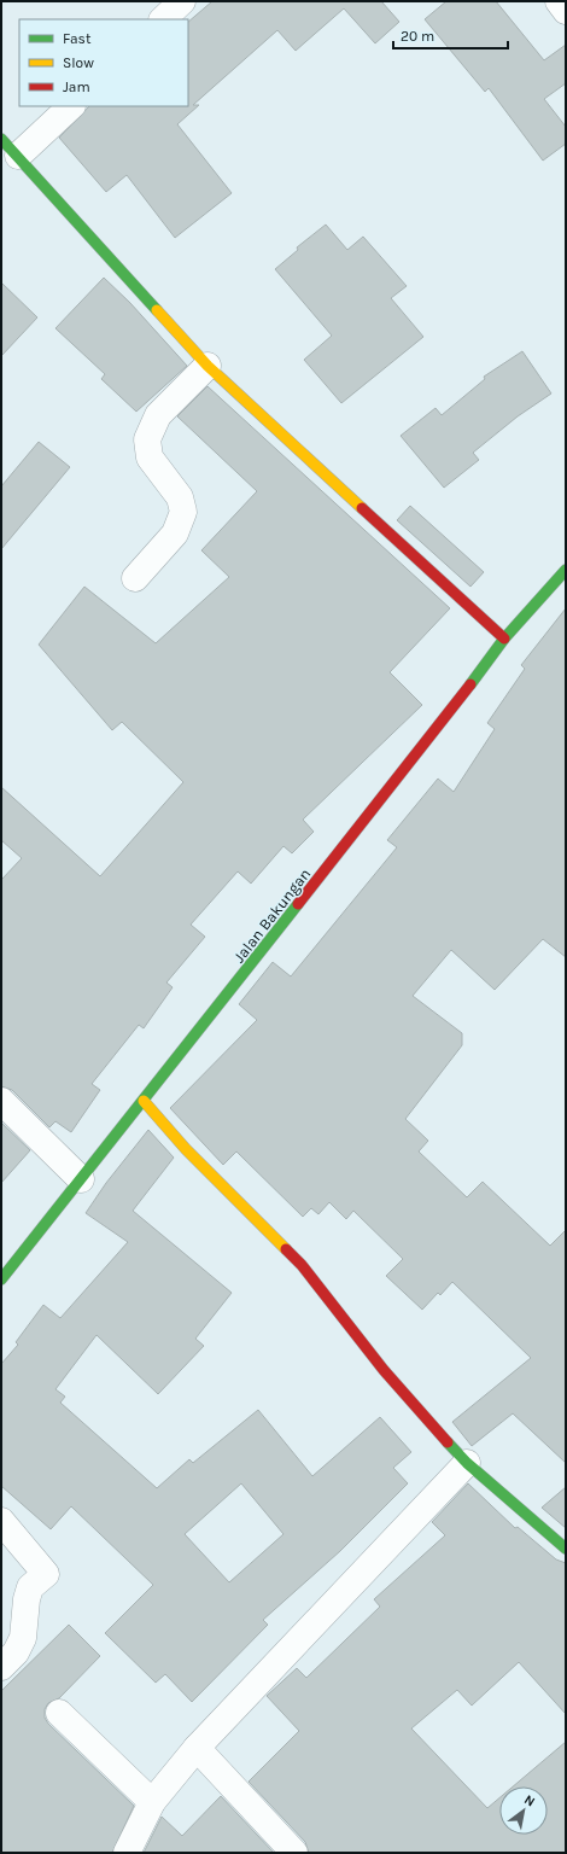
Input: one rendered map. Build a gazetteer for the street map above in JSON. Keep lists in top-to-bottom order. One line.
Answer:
{"streets":{"street":["Jalan Bakungan"]},"legend":["Fast","Slow","Jam"],"scale_bar":"20 m","north":"top right"}
